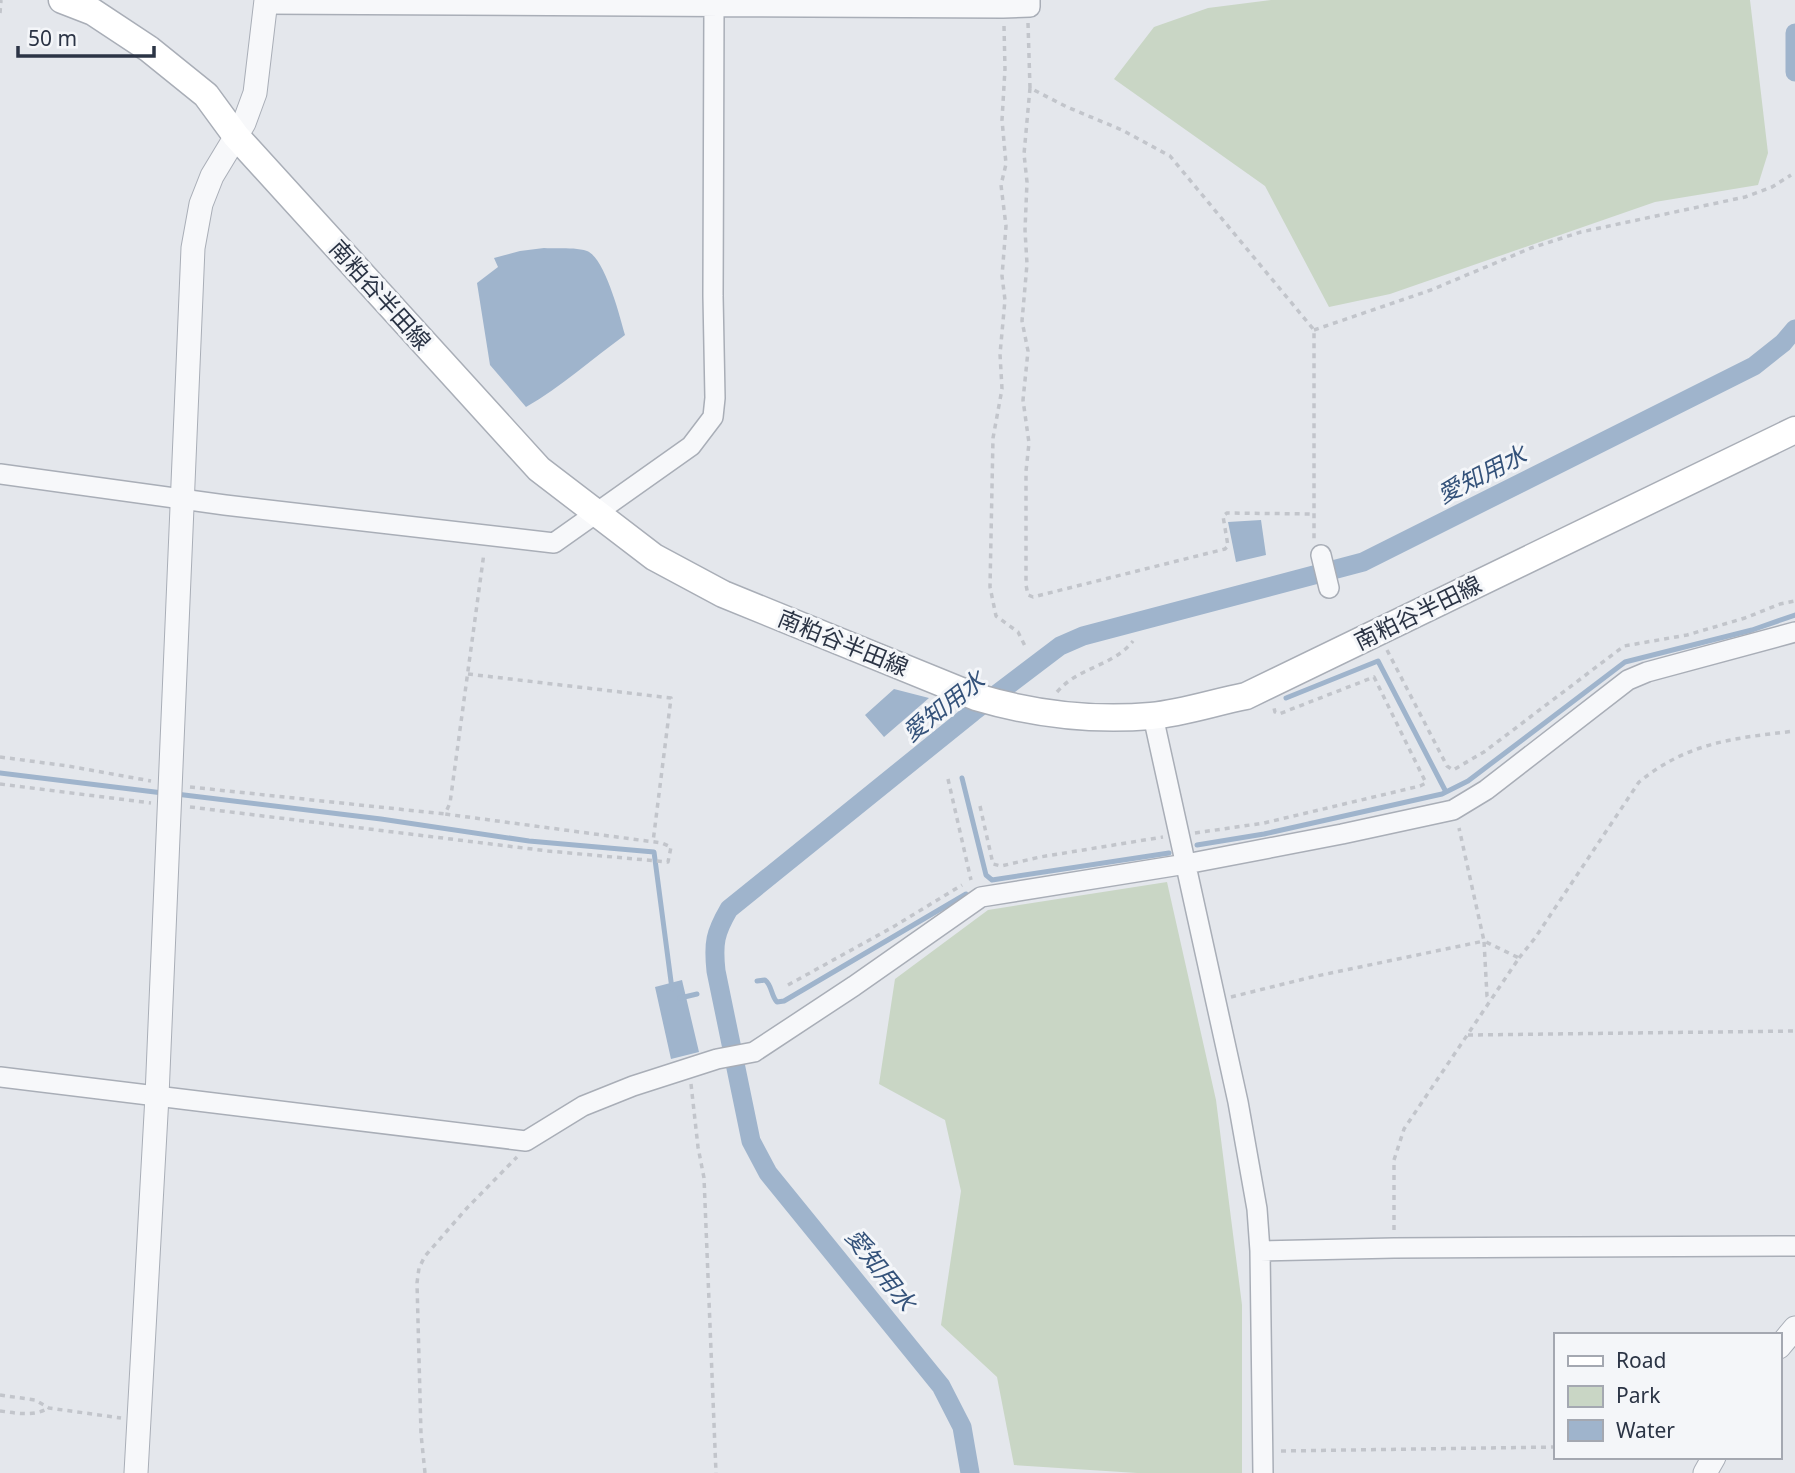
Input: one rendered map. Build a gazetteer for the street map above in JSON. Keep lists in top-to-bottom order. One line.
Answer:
{"streets":{"main road":["南粕谷半田線"]},"water":["愛知用水"],"legend":["Road","Park","Water"],"scale_bar":"50 m"}
